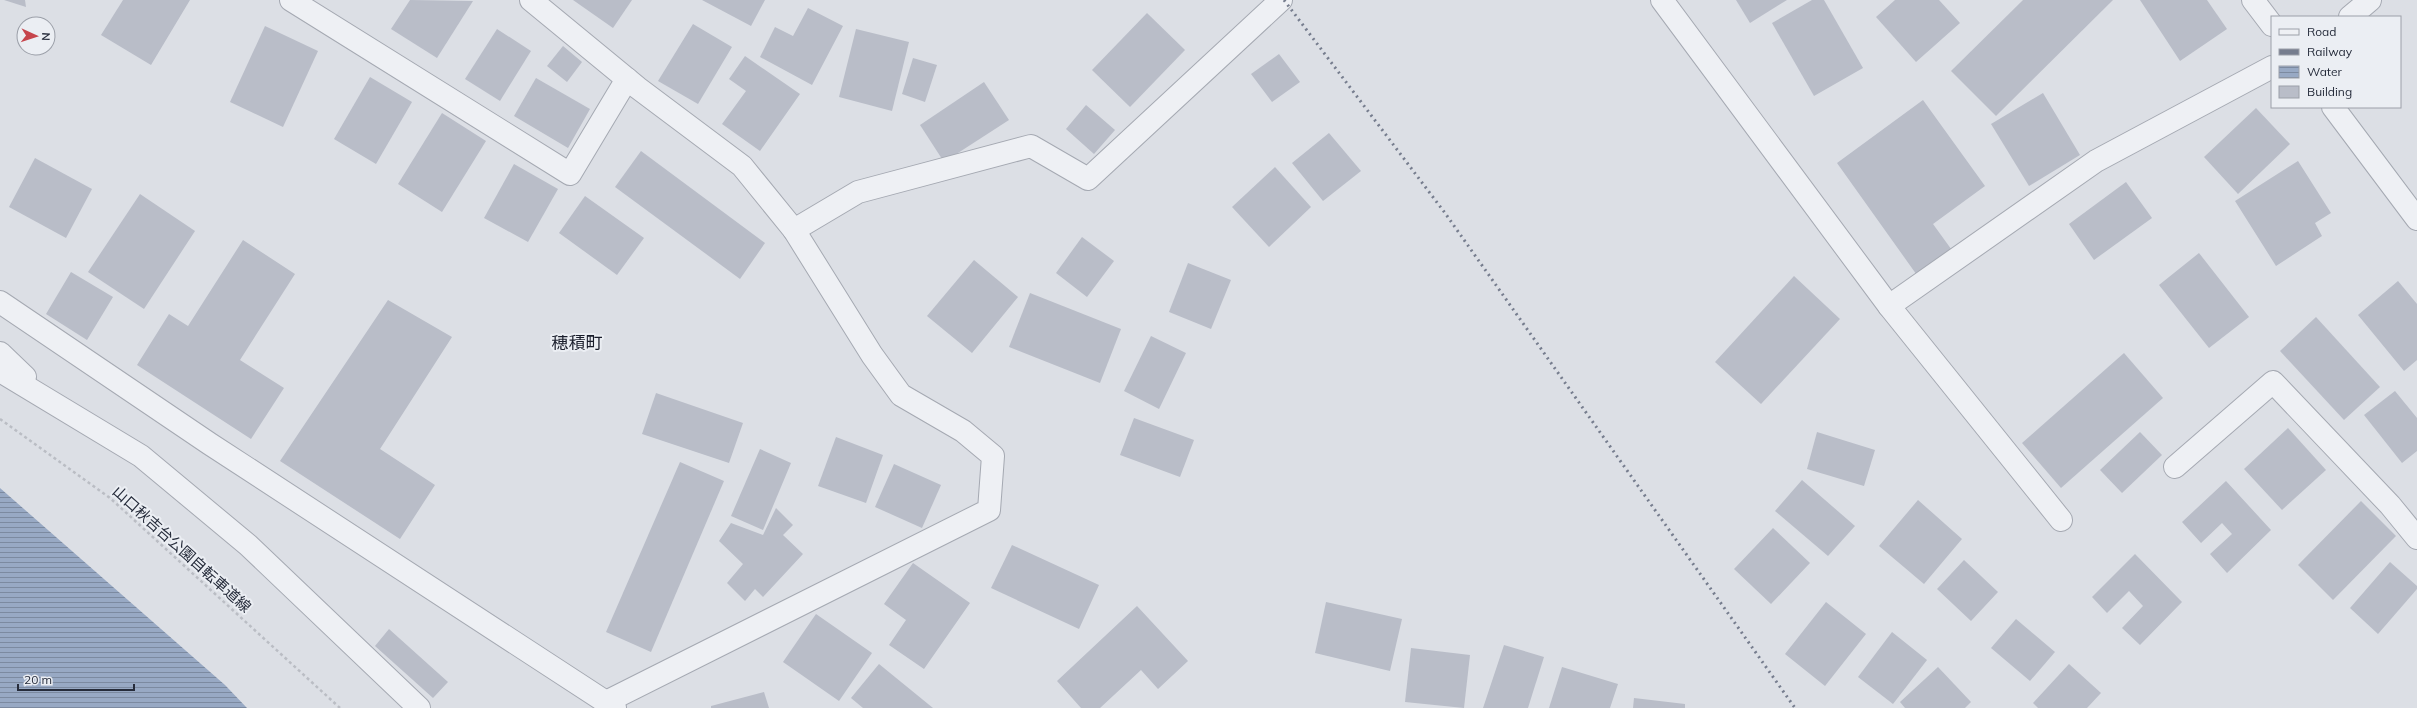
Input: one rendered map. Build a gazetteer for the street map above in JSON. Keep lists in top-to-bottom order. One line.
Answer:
{"streets":{"path":["山口秋吉台公園自転車道線"]},"districts":["穂積町"],"legend":["Road","Railway","Water","Building"],"scale_bar":"20 m","north":"right"}
